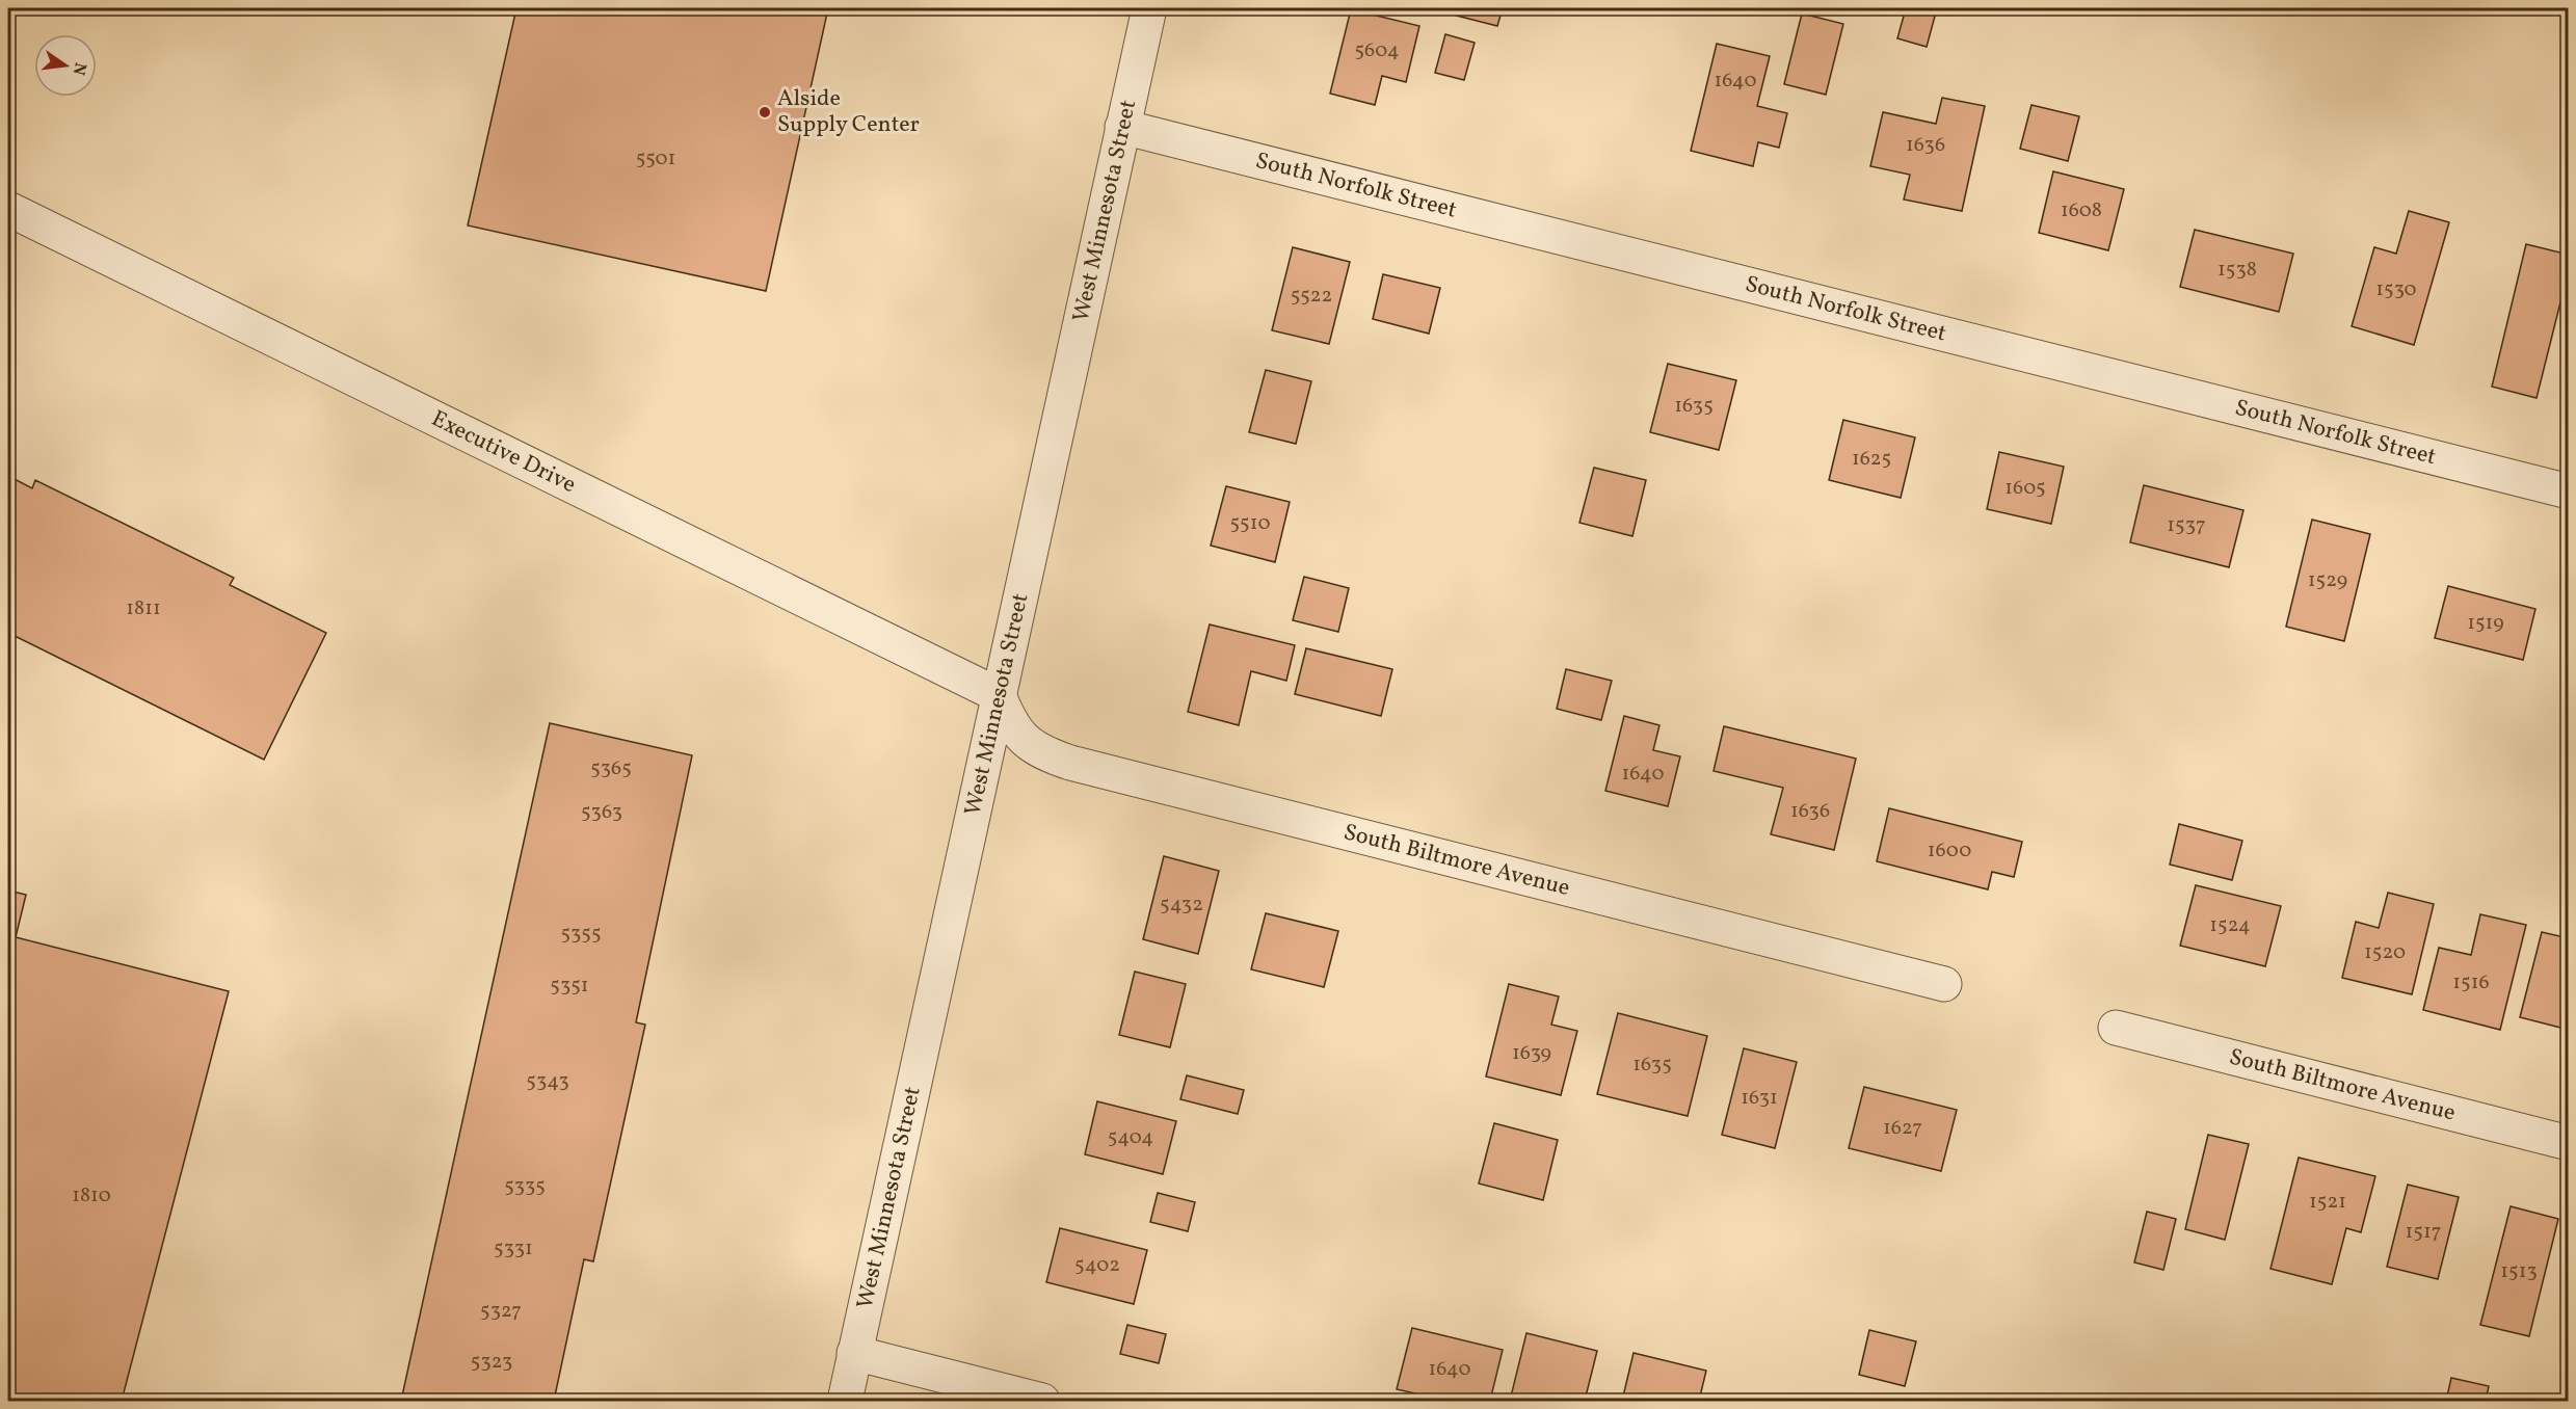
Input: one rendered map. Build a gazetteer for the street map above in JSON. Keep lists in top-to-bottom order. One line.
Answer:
{"streets":{"street":["South Norfolk Street","West Minnesota Street","Executive Drive","South Biltmore Avenue"]},"crossings":[["South Norfolk Street","West Minnesota Street"],["West Minnesota Street","Executive Drive"],["West Minnesota Street","South Biltmore Avenue"],["Executive Drive","South Biltmore Avenue"]],"places":["Alside Supply Center"],"house_numbers":["5604","1640","1636","5501","1608","1538","1530","5522","1635","1625","1605","5510","1537","1529","1811","1519","5365","1640","1636","5363","1600","5432","1524","5355","1520","1516","5351","1639","1635","5343","1631","1627","5404","5335","1810","1521","1517","5331","5402","1513","5327","5323","1640"],"north":"right"}
